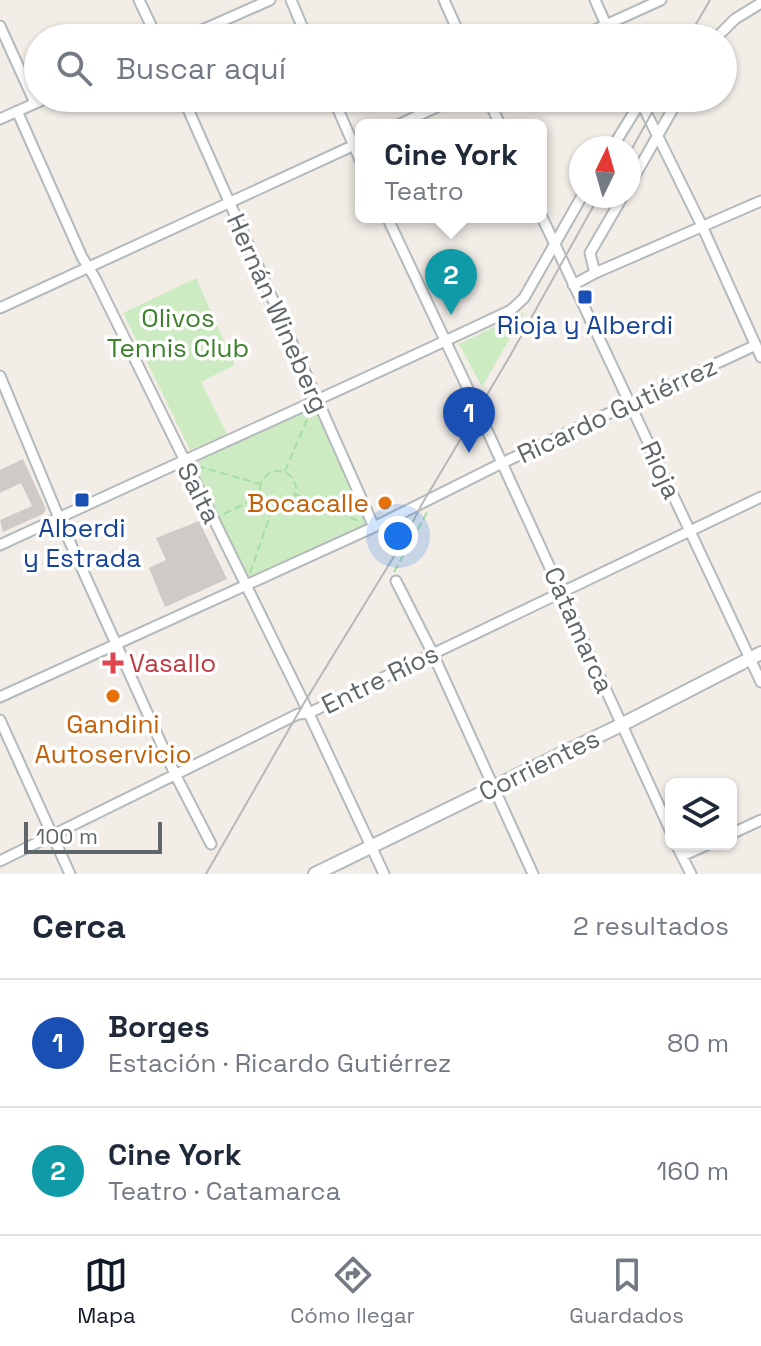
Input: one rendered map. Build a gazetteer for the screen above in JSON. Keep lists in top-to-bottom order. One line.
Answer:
{"streets":{"street":["Hernán Wineberg","Ricardo Gutiérrez","Rioja","Salta","Catamarca","Entre Ríos","Corrientes"]},"crossings":[["Hernán Wineberg","Ricardo Gutiérrez"],["Ricardo Gutiérrez","Rioja"],["Ricardo Gutiérrez","Salta"],["Ricardo Gutiérrez","Catamarca"],["Rioja","Entre Ríos"],["Rioja","Corrientes"],["Salta","Entre Ríos"],["Salta","Corrientes"],["Catamarca","Entre Ríos"],["Catamarca","Corrientes"]],"parks":["Olivos Tennis Club"],"places":{"transit":["Rioja y Alberdi","Alberdi y Estrada"],"other":["Bocacalle","Gandini Autoservicio"],"health":["Vasallo"]},"scale_bar":"100 m","north":"top","page":{"search":"Buscar aquí","popup":["Cine York","Teatro"],"pins":["2","1"],"scale":"100 m","heading":["Cerca","2 resultados"],"list":[{"mark":"1","name":"Borges","note":"Estación · Ricardo Gutiérrez","value":"80 m"},{"mark":"2","name":"Cine York","note":"Teatro · Catamarca","value":"160 m"}],"nav":["Mapa","Cómo llegar","Guardados"]}}
